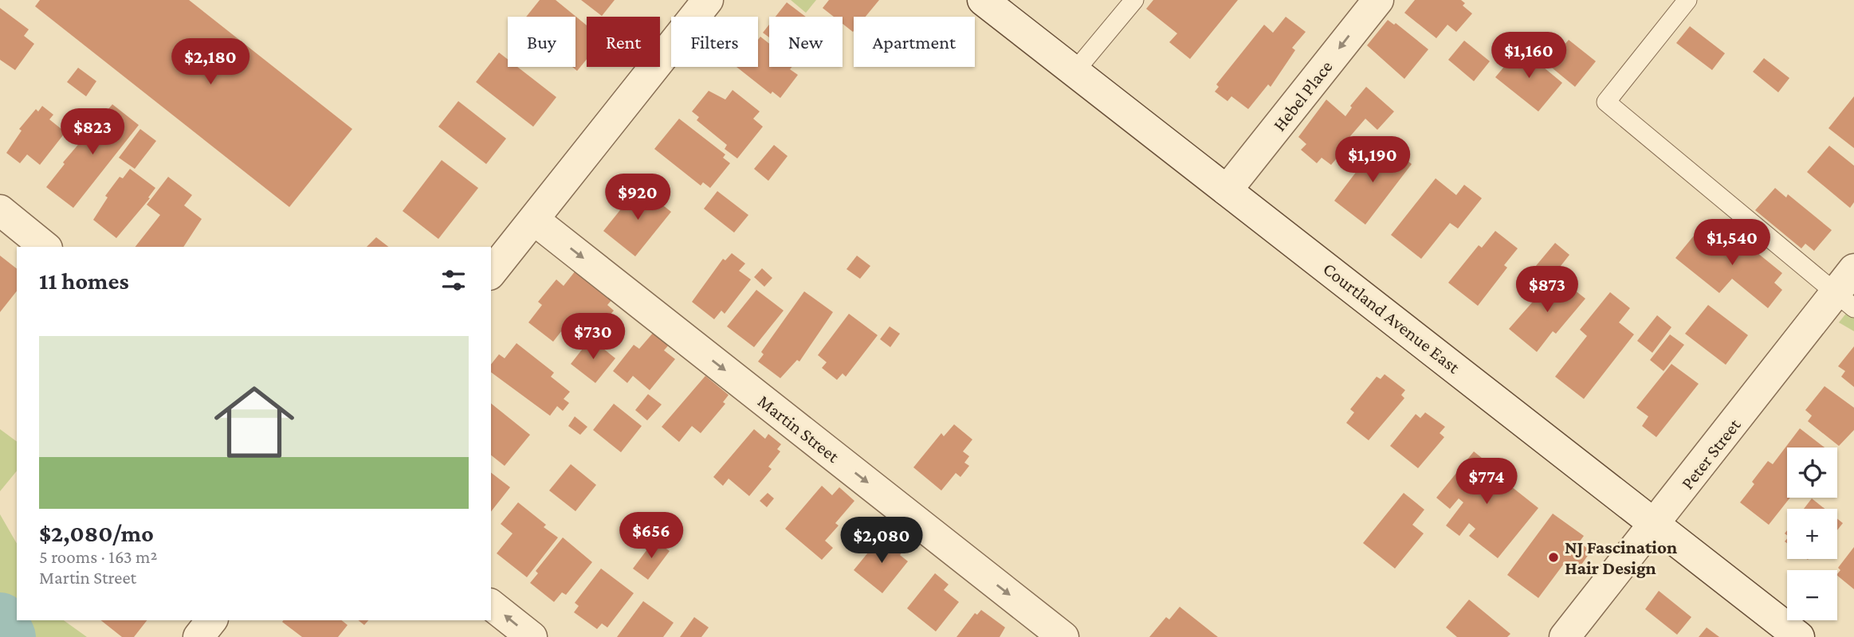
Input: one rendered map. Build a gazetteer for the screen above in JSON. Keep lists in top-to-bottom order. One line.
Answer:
{"streets":{"street":["Hebel Place","Courtland Avenue East","Martin Street","Peter Street"]},"crossings":[["Hebel Place","Courtland Avenue East"],["Courtland Avenue East","Peter Street"]],"one_way":["Hebel Place","Martin Street"],"places":["NJ Fascination Hair Design"],"page":{"chip":["Buy","Rent","Filters","New","Apartment"],"price":["$1,160","$2,180","$823","$1,190","$920","$1,540","$873","$730","$774","$656","$2,080"],"heading":"11 homes","list":[{"name":"$2,080/mo","note":"5 rooms · 163 m² · Martin Street"}],"map_buttons":["+","−"]}}
